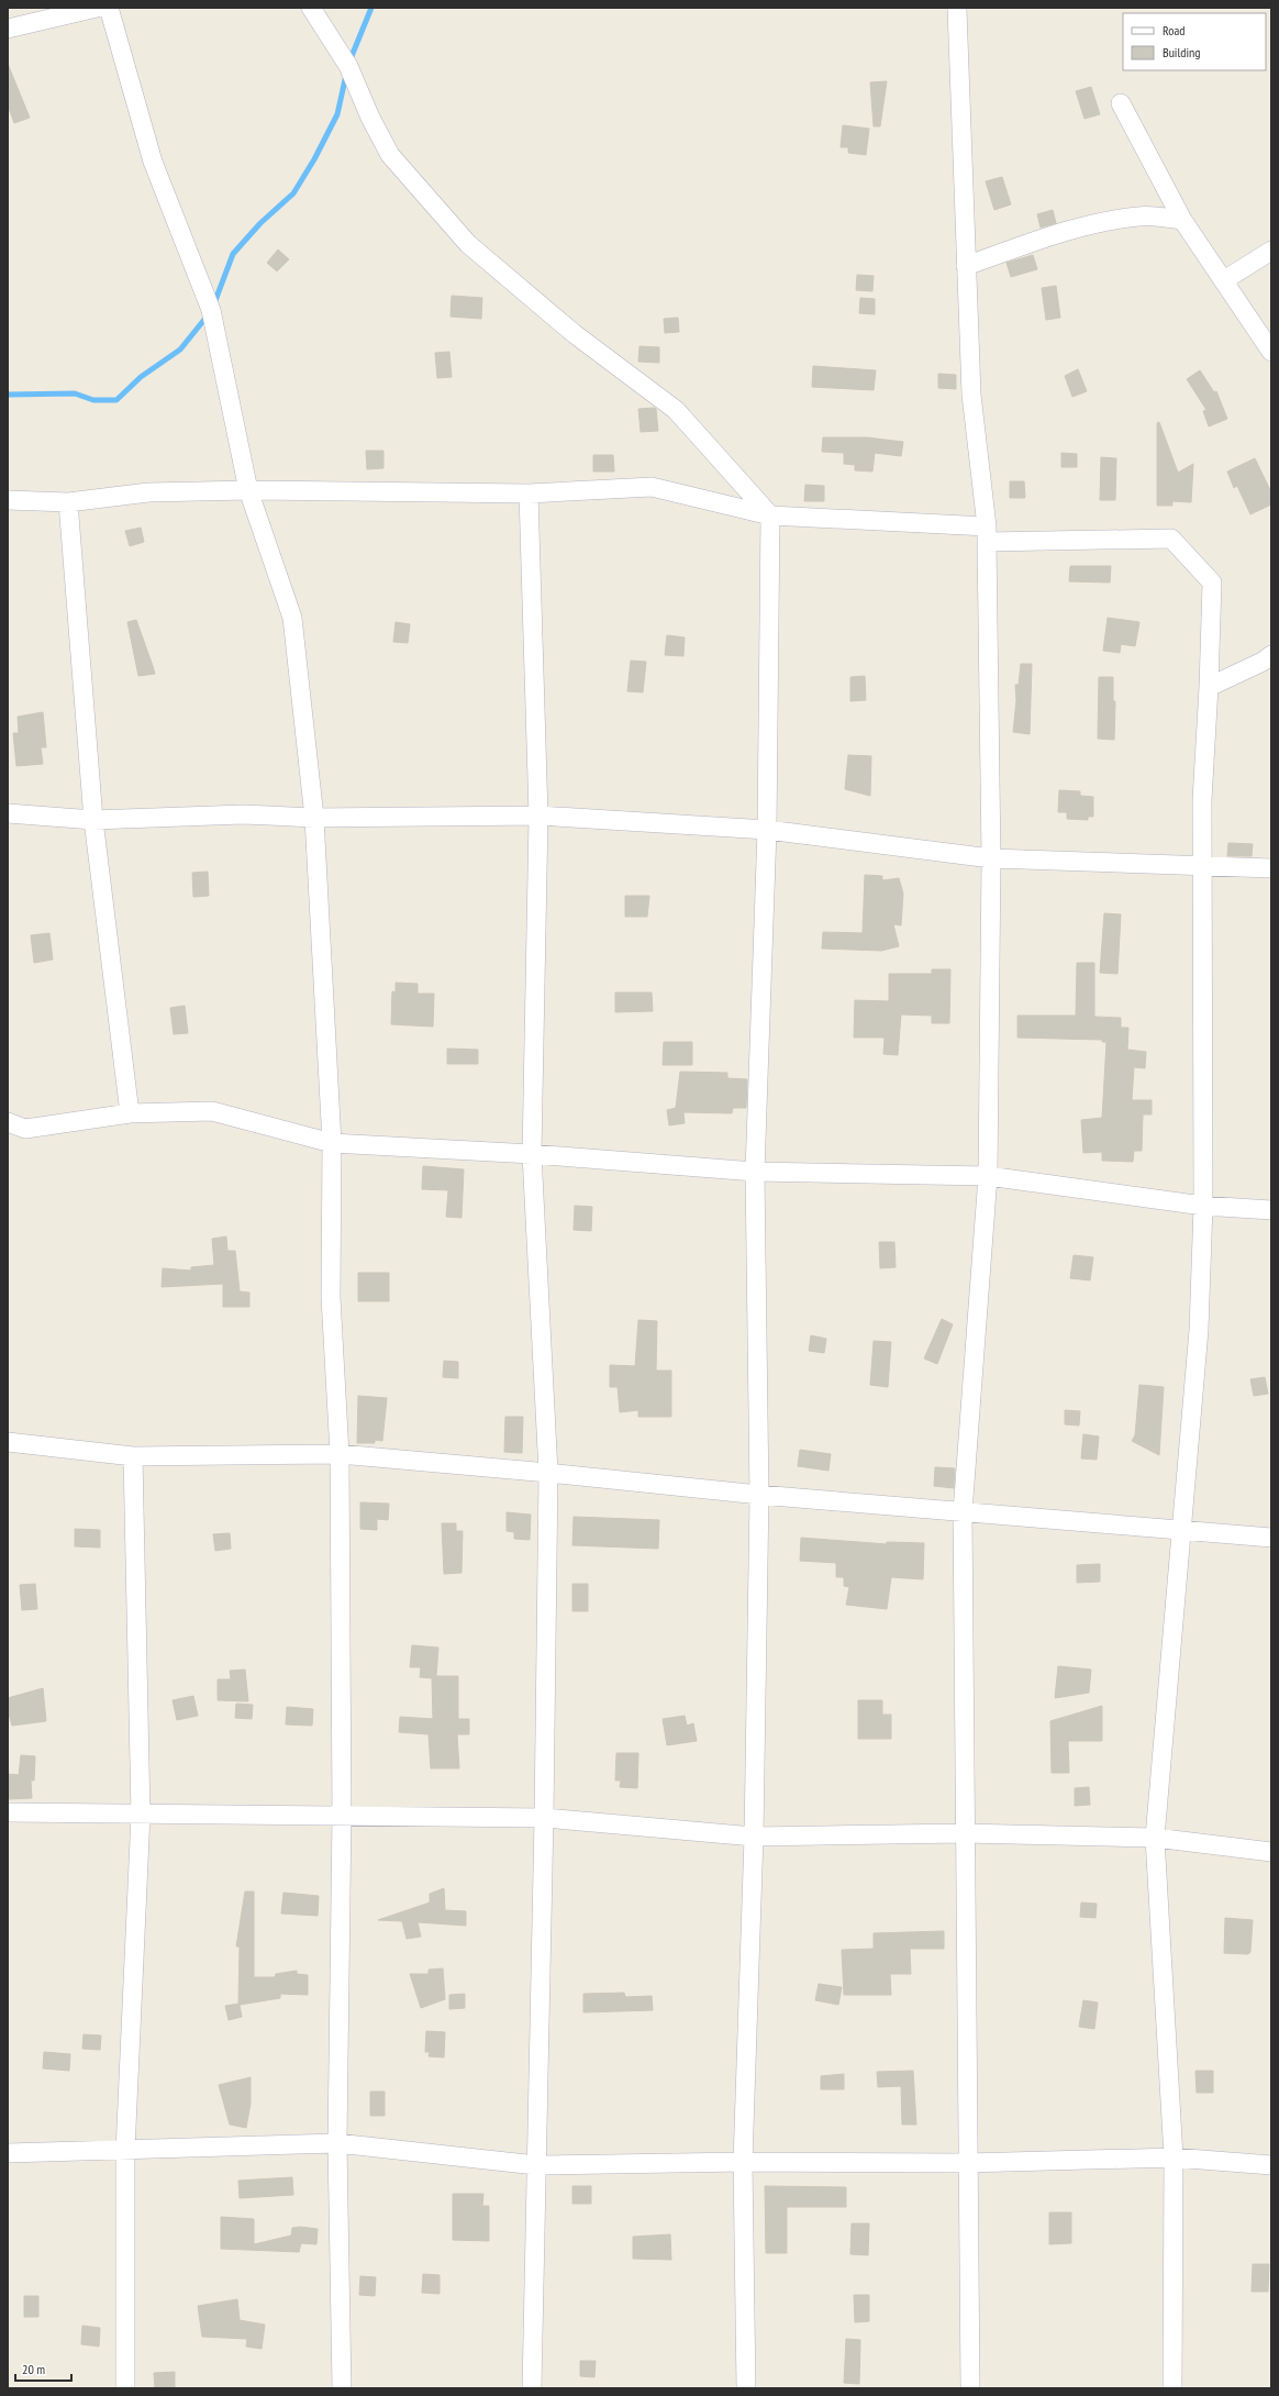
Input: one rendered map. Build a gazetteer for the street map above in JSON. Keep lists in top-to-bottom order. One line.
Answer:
{"legend":["Road","Building"],"scale_bar":"20 m"}
